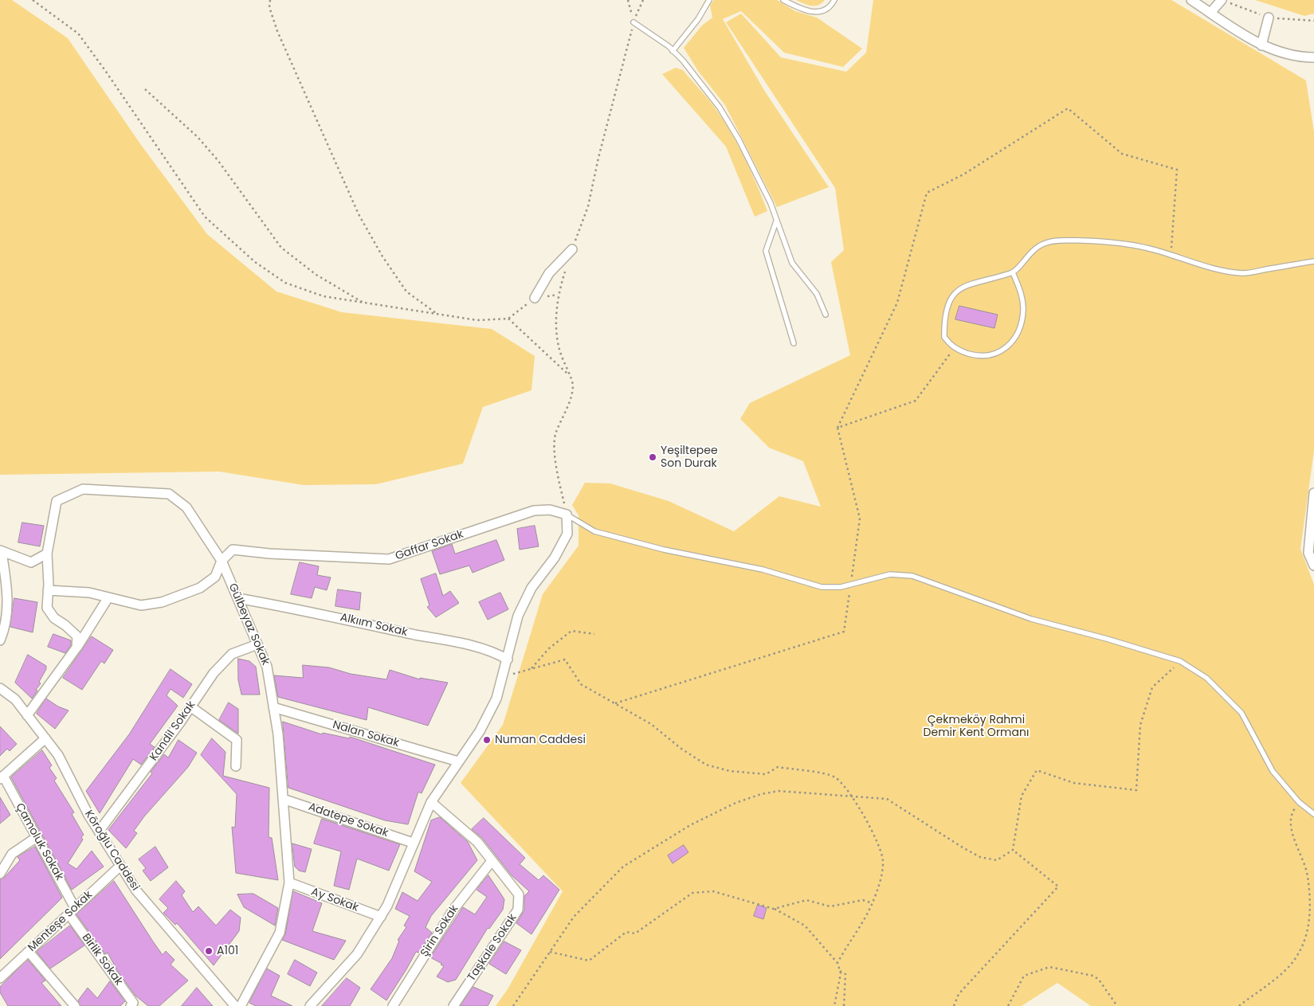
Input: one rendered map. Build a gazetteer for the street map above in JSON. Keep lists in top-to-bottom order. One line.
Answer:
{"streets":{"street":["Gaffar Sokak","Gülbeyaz Sokak","Alkıım Sokak","Kandil Sokak","Nalan Sokak","Adatepe Sokak","Çamoluk Sokak","Köroğlu Caddesi","Ay Sokak","Menteşe Sokak","Şirin Sokak","Taşkale Sokak","Birlik Sokak"]},"crossings":[["Gaffar Sokak","Gülbeyaz Sokak"],["Gülbeyaz Sokak","Alkıım Sokak"],["Gülbeyaz Sokak","Kandil Sokak"],["Gülbeyaz Sokak","Nalan Sokak"],["Gülbeyaz Sokak","Adatepe Sokak"],["Gülbeyaz Sokak","Ay Sokak"],["Kandil Sokak","Köroğlu Caddesi"],["Çamoluk Sokak","Menteşe Sokak"],["Çamoluk Sokak","Birlik Sokak"],["Köroğlu Caddesi","Menteşe Sokak"],["Menteşe Sokak","Birlik Sokak"],["Şirin Sokak","Taşkale Sokak"]],"parks":["Çekmeköy Rahmi Demir Kent Ormanı"],"places":["Yeşiltepee Son Durak","Numan Caddesi","A101"]}
